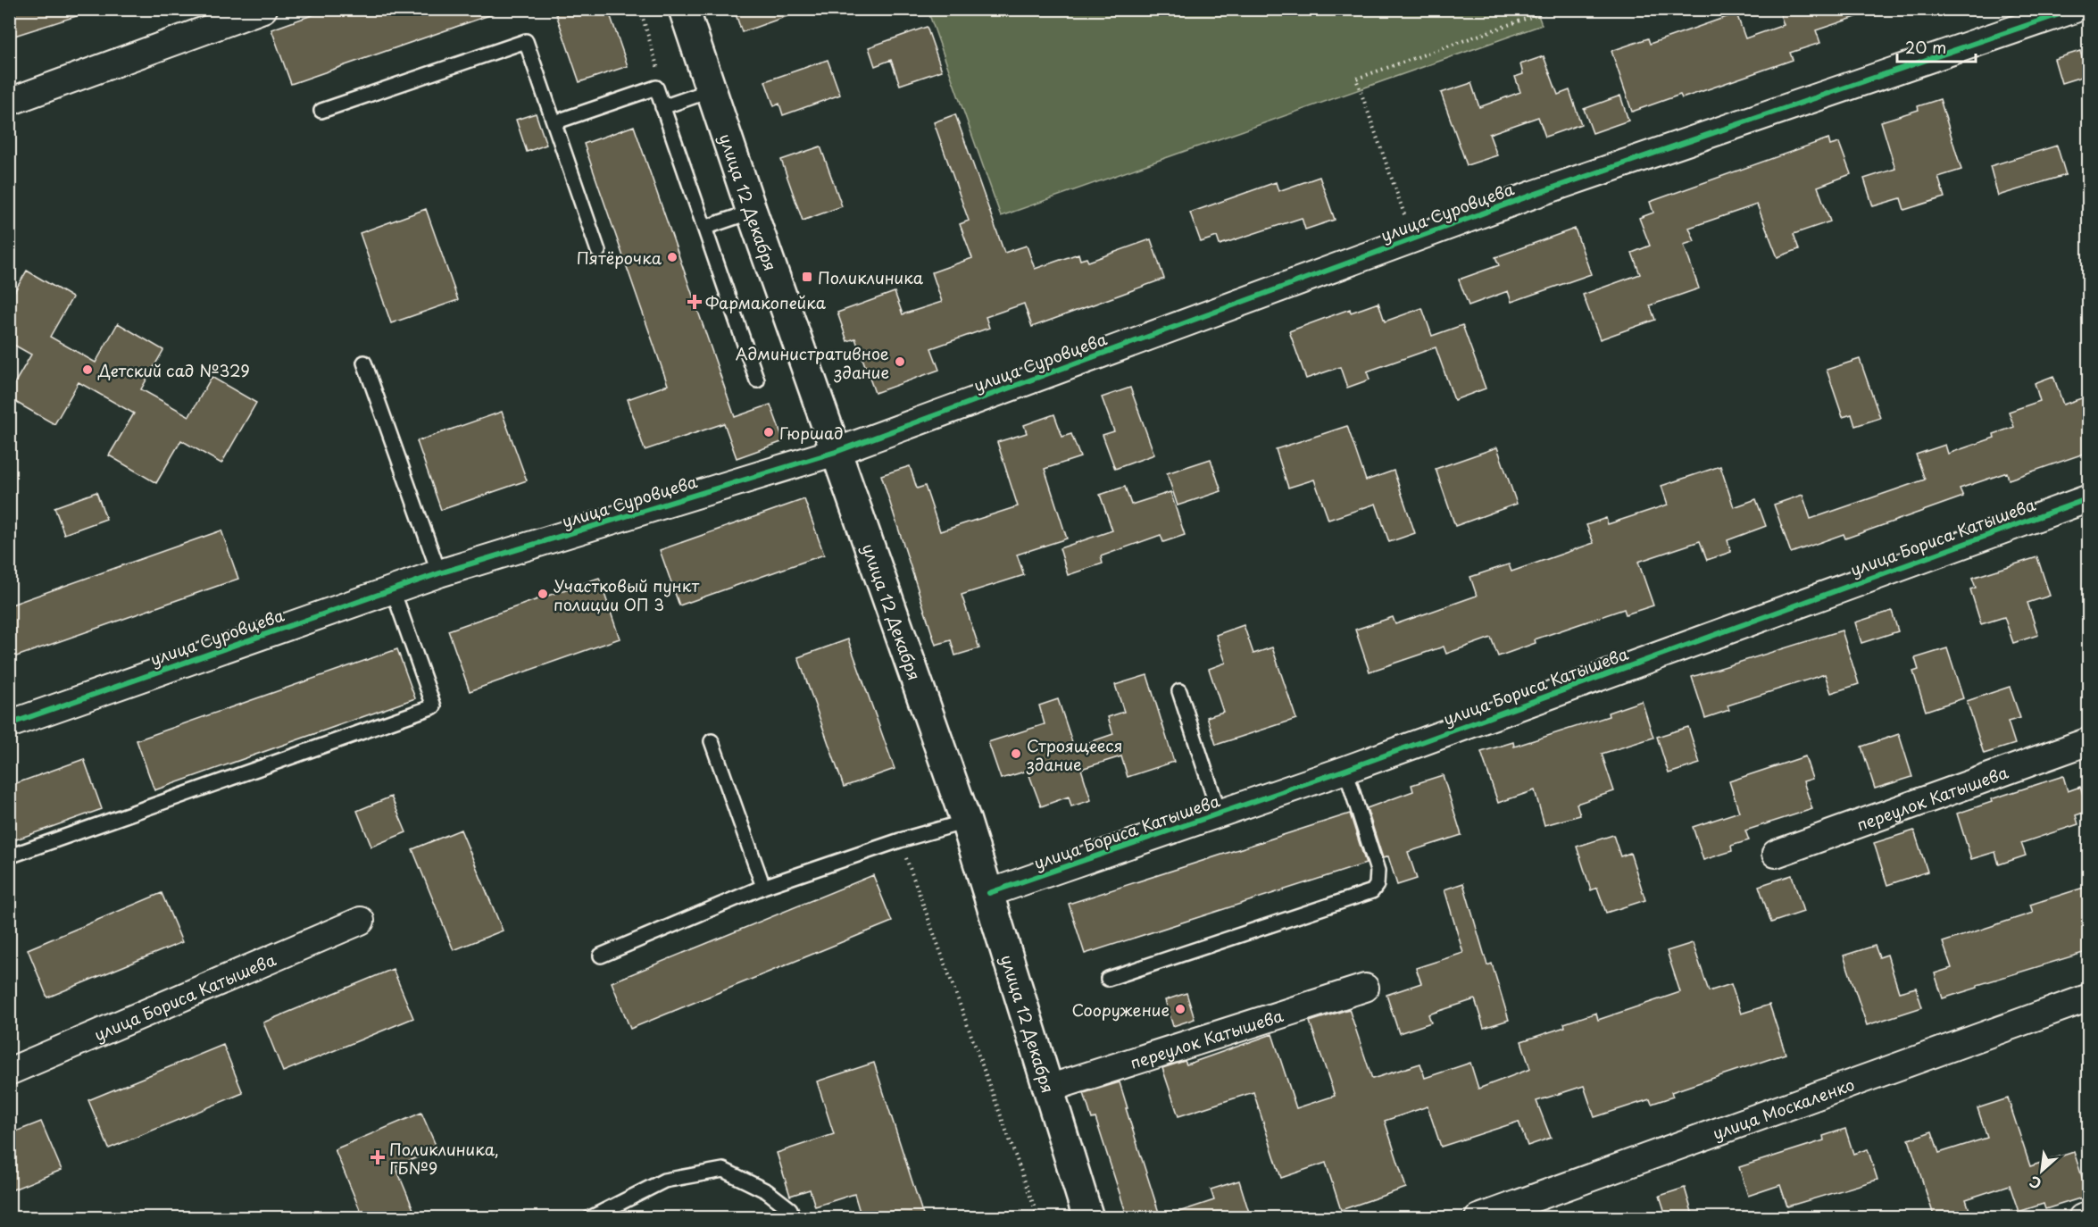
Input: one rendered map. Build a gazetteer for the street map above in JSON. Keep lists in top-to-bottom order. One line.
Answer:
{"streets":{"main road":["улица 12 Декабря"],"street":["улица Суровцева","улица Бориса Катышева","переулок Катышева","улица Москаленко"]},"crossings":[["улица 12 Декабря","улица Суровцева"],["улица 12 Декабря","улица Бориса Катышева"],["улица 12 Декабря","переулок Катышева"]],"places":{"other":["Пятёрочка","Административное здание","Детский сад №329","Гюршад","Участковый пункт полиции ОП 3","Строящееся здание","Сооружение"],"transit":["Поликлиника"],"health":["Фармакопейка","Поликлиника, ГБ№9"]},"scale_bar":"20 m","north":"bottom left"}
